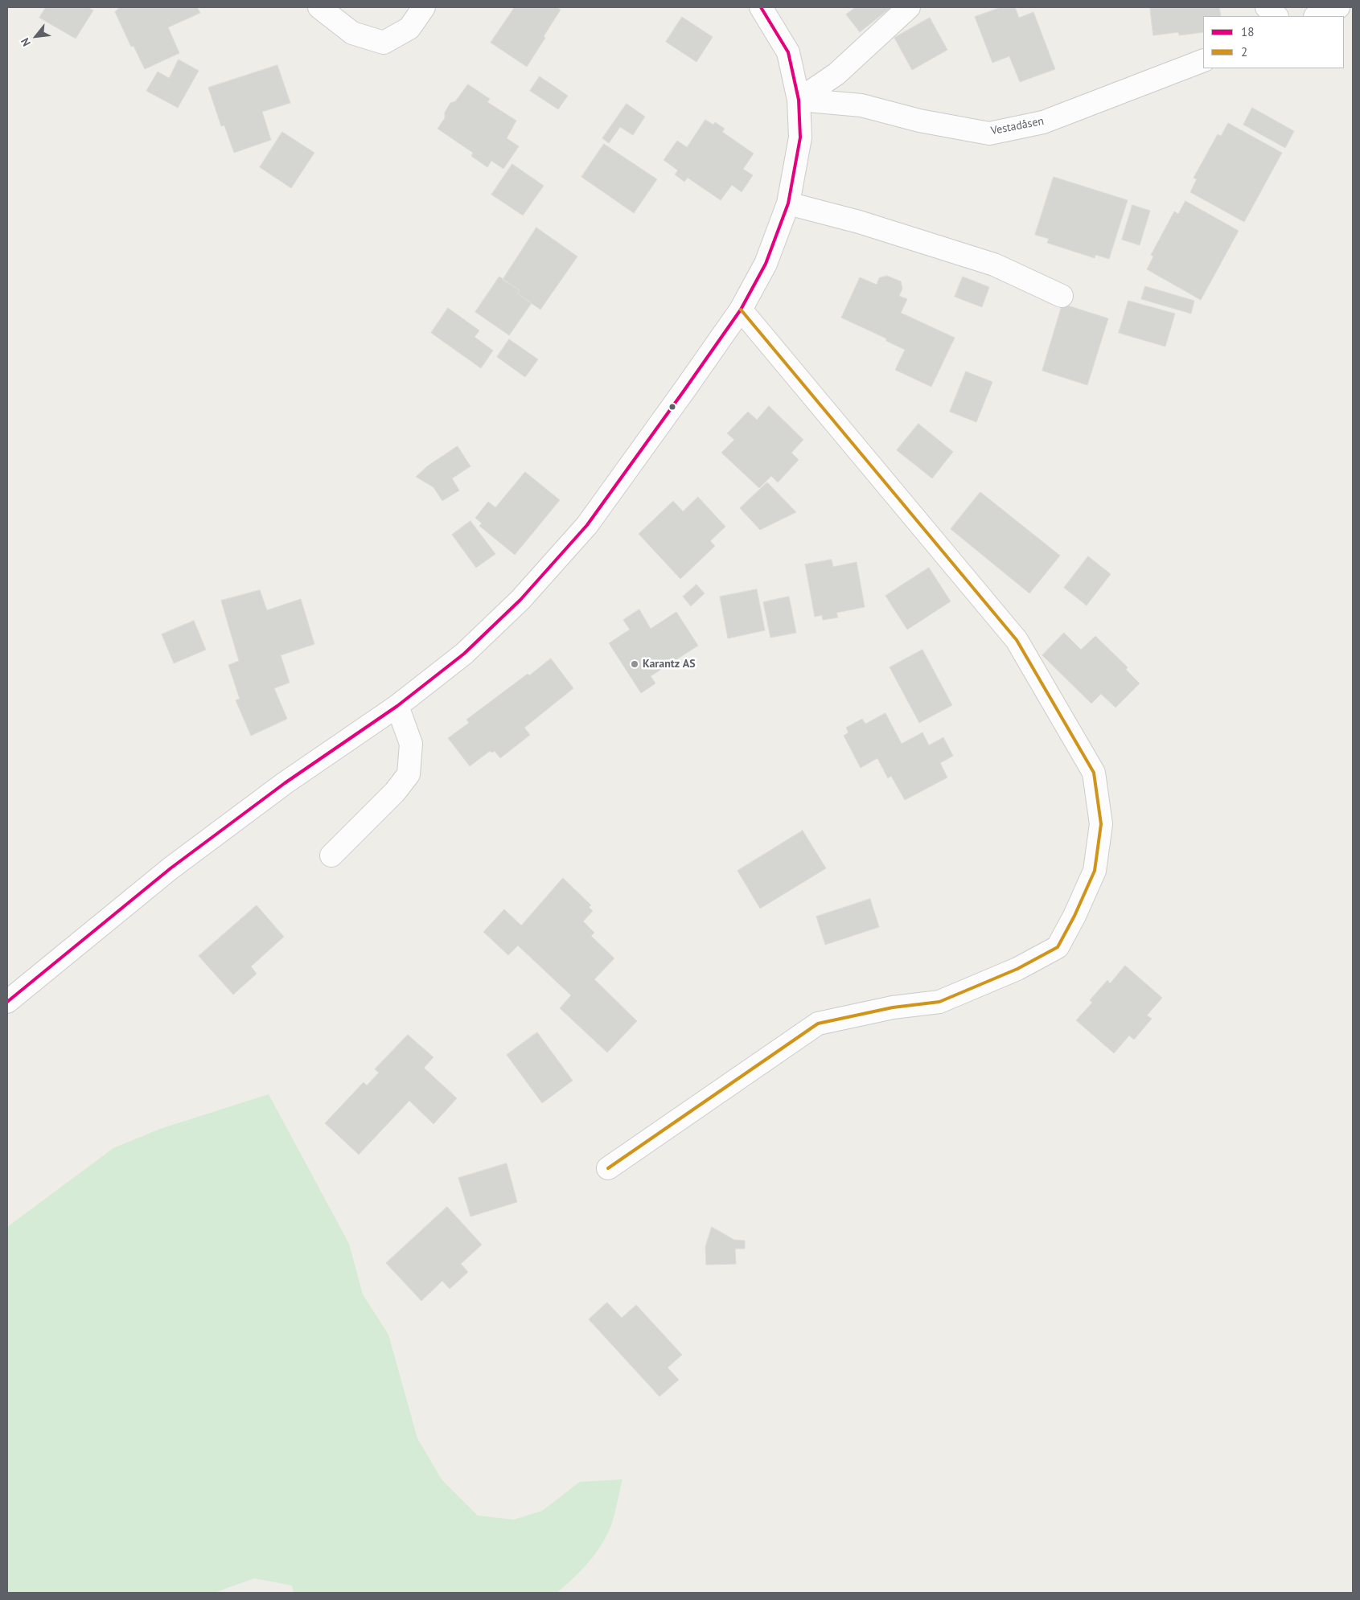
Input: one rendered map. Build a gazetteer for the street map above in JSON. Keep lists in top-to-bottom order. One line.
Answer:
{"streets":{"street":["Vestadåsen"]},"places":["Karantz AS"],"lines":["transit line 18","transit line 2"],"legend":["18","2"],"north":"bottom left"}
